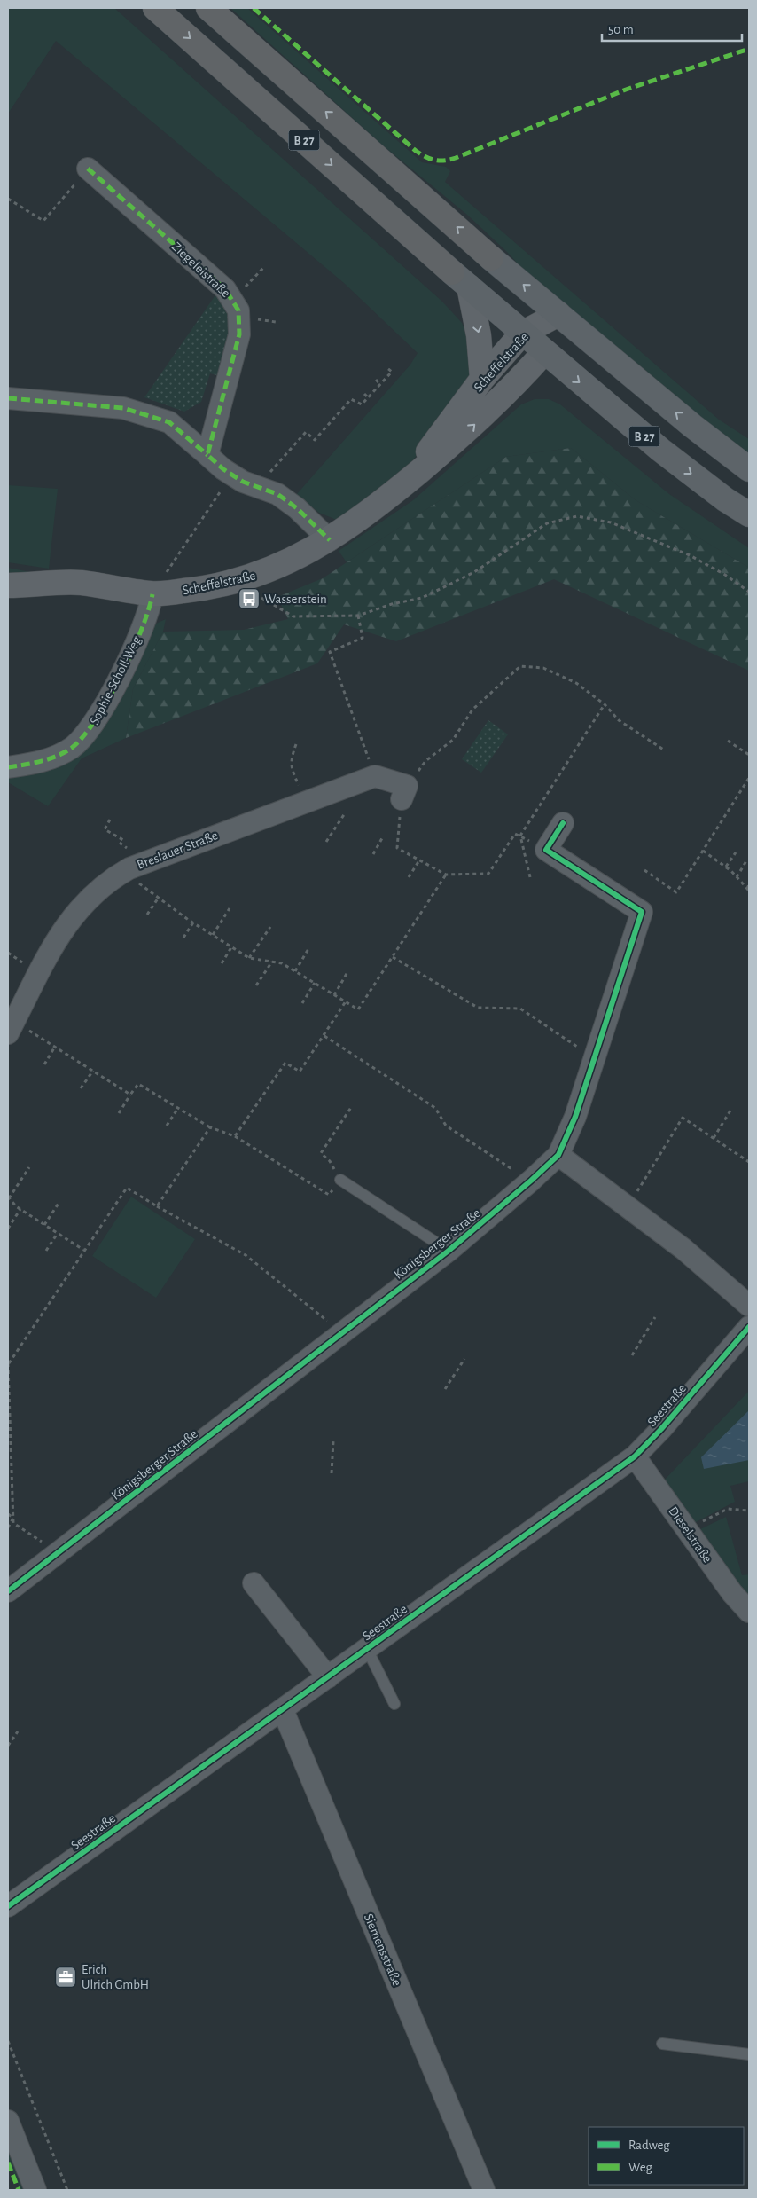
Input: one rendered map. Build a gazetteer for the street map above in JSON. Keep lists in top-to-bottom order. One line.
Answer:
{"streets":{"highway":["B 27"],"street":["Ziegeleistraße","Scheffelstraße","Sophie-Scholl-Weg","Breslauer Straße","Königsberger Straße","Seestraße","Dieselstraße","Siemensstraße"]},"crossings":[["B 27","Scheffelstraße"],["Scheffelstraße","Sophie-Scholl-Weg"],["Seestraße","Dieselstraße"],["Seestraße","Siemensstraße"]],"places":{"bus stop":["Wasserstein"],"office":["Erich Ulrich GmbH"]},"legend":["Radweg","Weg"],"scale_bar":"50 m"}
